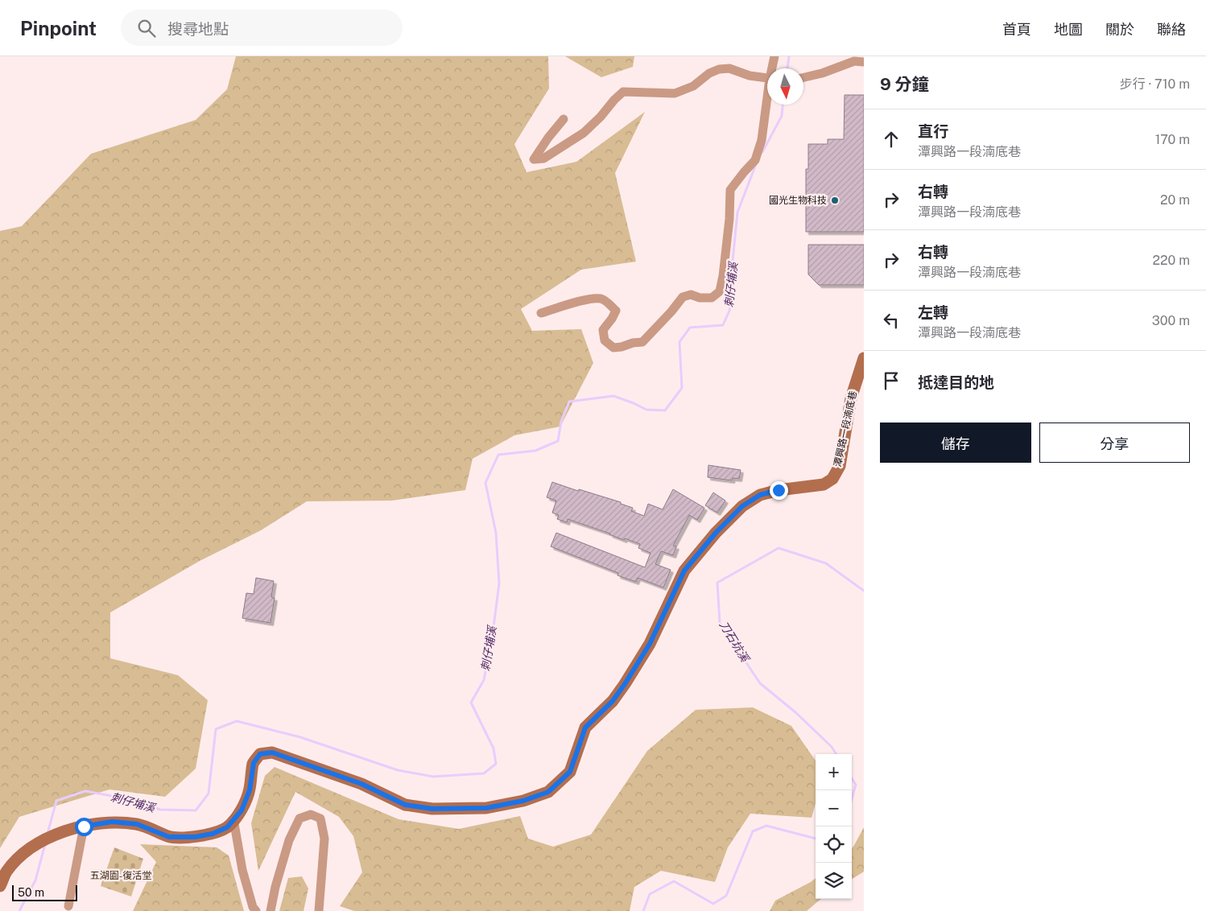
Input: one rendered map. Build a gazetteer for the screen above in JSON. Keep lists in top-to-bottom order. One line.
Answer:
{"streets":{"street":["潭興路一段湳底巷"]},"water":["刺仔埔溪","刀石坑溪"],"parks":["五湖園-復活堂"],"places":["國光生物科技"],"scale_bar":"50 m","north":"bottom","page":{"header":"Pinpoint","search":"搜尋地點","nav":["首頁","地圖","關於","聯絡"],"heading":["9 分鐘","步行 · 710 m"],"list":[["直行","潭興路一段湳底巷","170 m"],["右轉","潭興路一段湳底巷","20 m"],["右轉","潭興路一段湳底巷","220 m"],["左轉","潭興路一段湳底巷","300 m"],"抵達目的地"],"buttons":["儲存","分享"],"map_buttons":["+","−"],"scale":"50 m"}}
